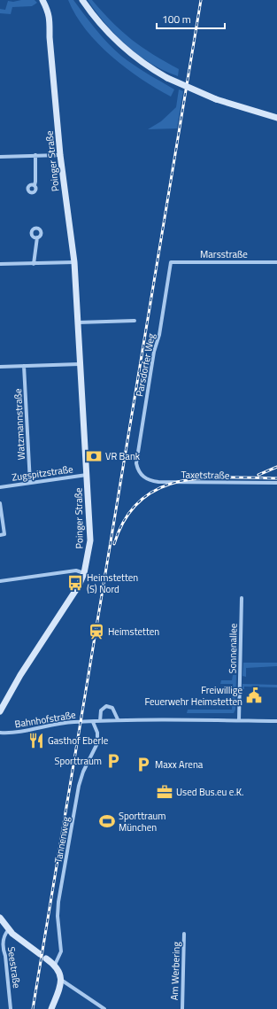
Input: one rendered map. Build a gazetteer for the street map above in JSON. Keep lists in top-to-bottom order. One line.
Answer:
{"streets":{"street":["Poinger Straße","Marsstraße","Parsdorfer Weg","Watzmannstraße","Zugspitzstraße","Taxetstraße","Sonnenallee","Bahnhofstraße","Tannenweg","Seestraße","Am Werbering"]},"crossings":[["Poinger Straße","Zugspitzstraße"],["Marsstraße","Parsdorfer Weg"],["Parsdorfer Weg","Taxetstraße"],["Watzmannstraße","Zugspitzstraße"],["Sonnenallee","Bahnhofstraße"],["Bahnhofstraße","Tannenweg"]],"places":{"bank":["VR Bank"],"bus stop":["Heimstetten (S) Nord"],"station":["Heimstetten"],"public building":["Freiwillige Feuerwehr Heimstetten"],"restaurant":["Gasthof Eberle"],"parking":["Sporttraum","Maxx Arena"],"office":["Used Bus.eu e.K."],"sports":["Sporttraum München"]},"scale_bar":"100 m"}
